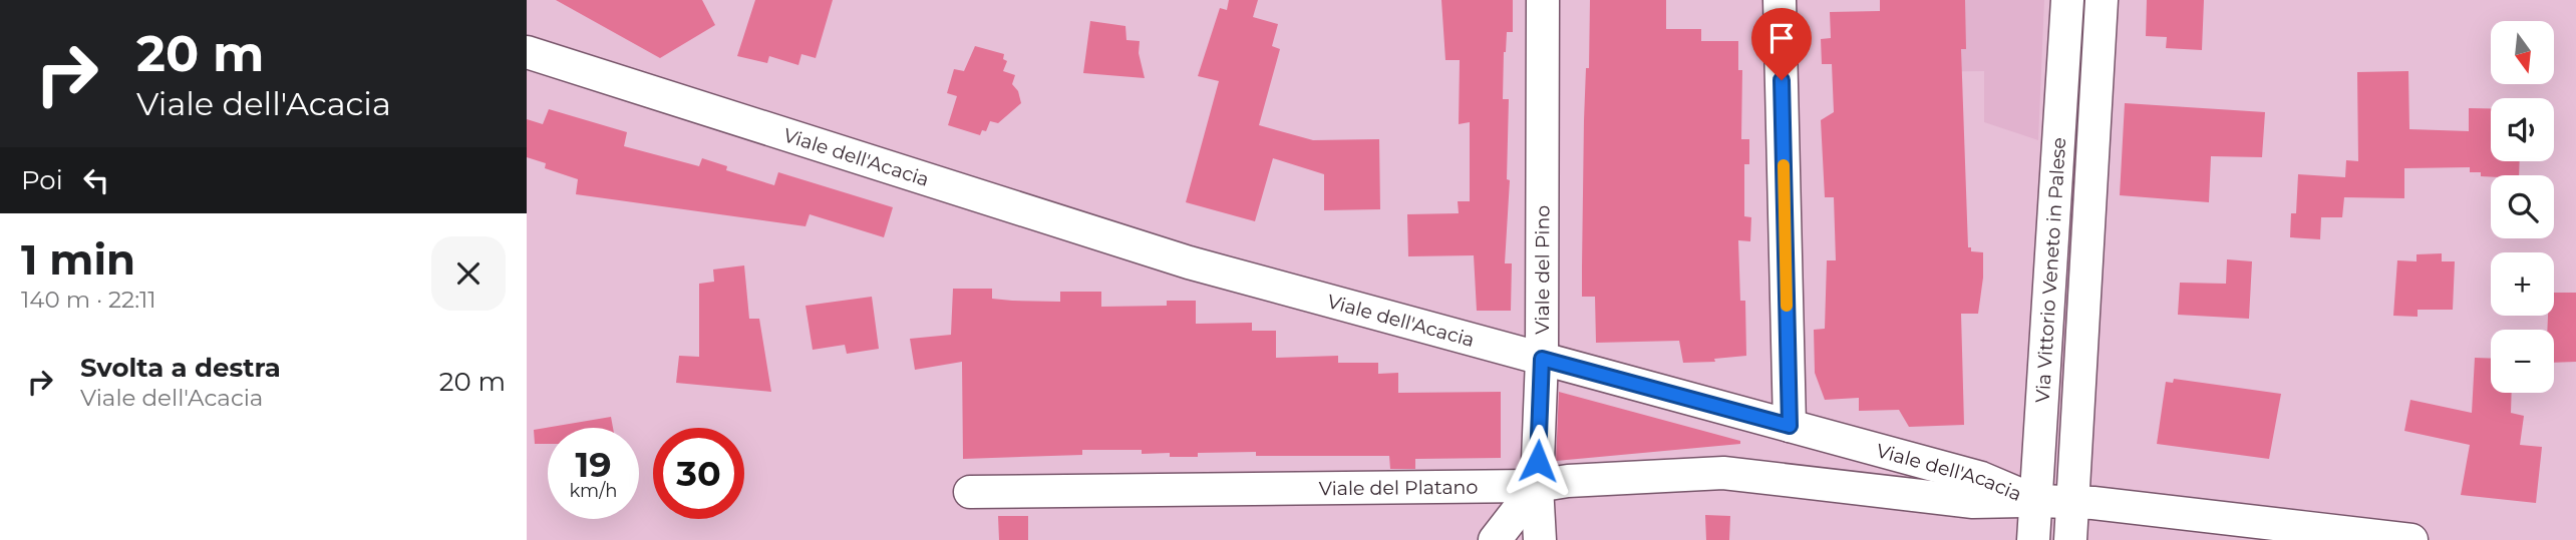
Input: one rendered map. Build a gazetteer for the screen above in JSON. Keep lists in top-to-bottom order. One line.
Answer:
{"streets":{"street":["Viale dell'Acacia","Via Vittorio Veneto in Palese","Viale del Pino","Viale del Platano"]},"crossings":[["Viale dell'Acacia","Via Vittorio Veneto in Palese"],["Viale dell'Acacia","Viale del Pino"],["Viale dell'Acacia","Viale del Platano"],["Via Vittorio Veneto in Palese","Viale del Platano"],["Viale del Pino","Viale del Platano"]],"north":"bottom","page":{"turn":["20 m","Viale dell'Acacia"],"map_buttons":["+","−"],"then":"Poi","heading":["1 min","140 m · 22:11"],"list":[{"name":"Svolta a destra","note":"Viale dell'Acacia","value":"20 m"}],"speed":"19 km/h","limit":"30"}}
